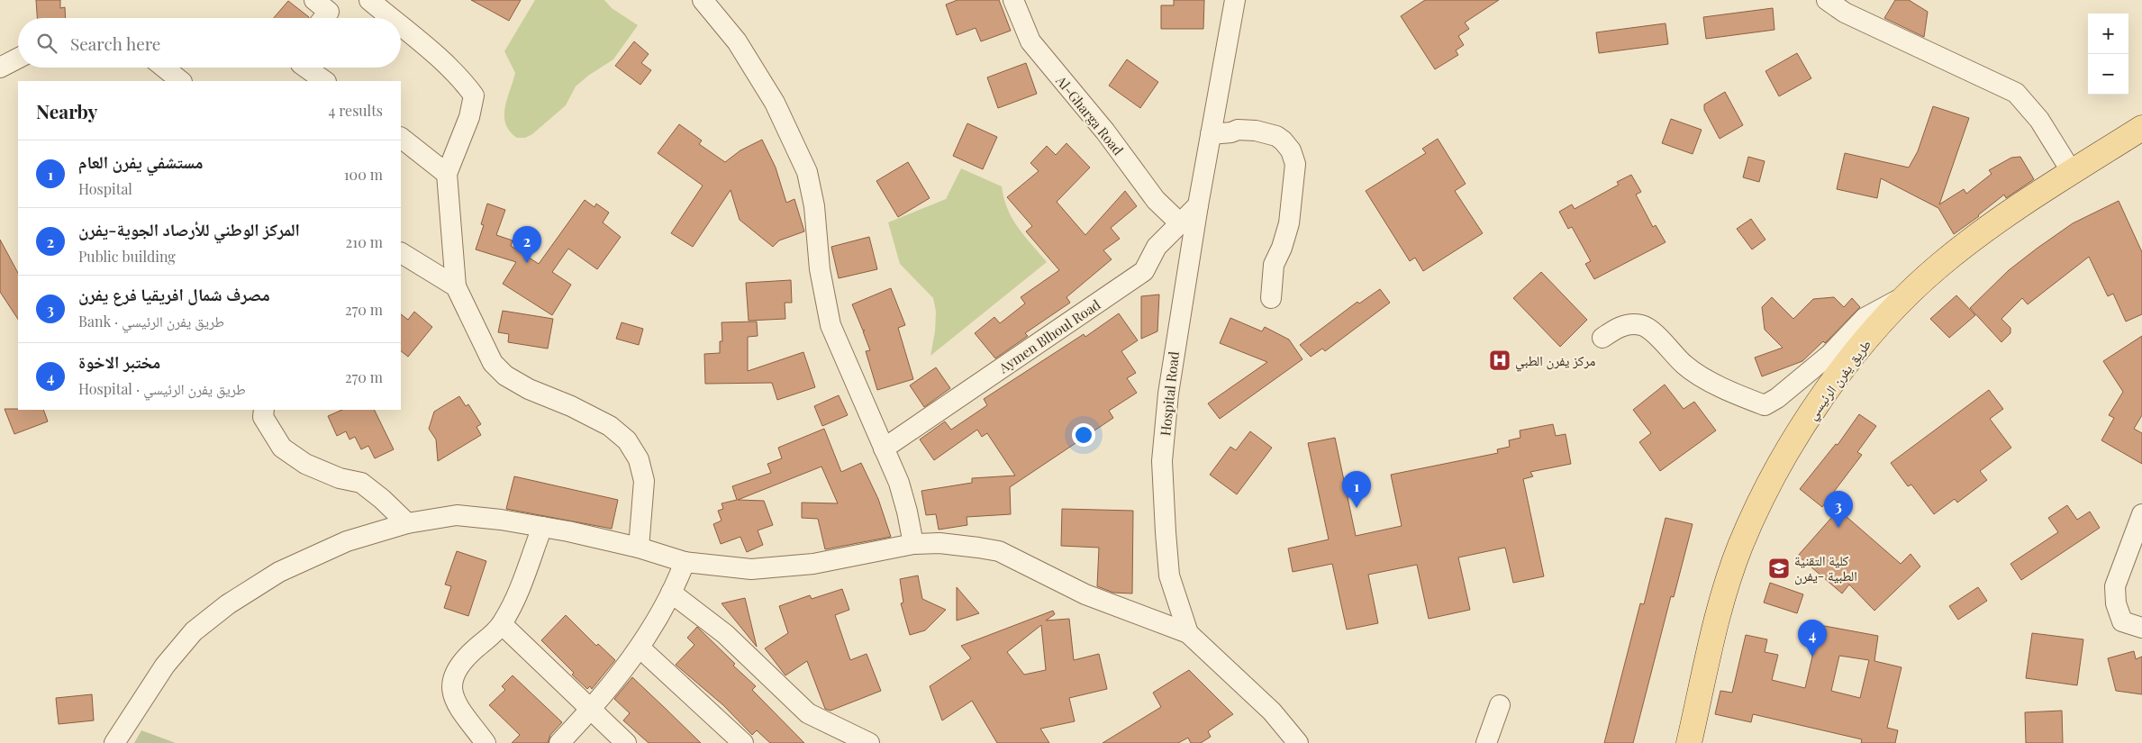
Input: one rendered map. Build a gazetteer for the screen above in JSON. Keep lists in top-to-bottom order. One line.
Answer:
{"streets":{"main road":["طريق يفرن الرئيسي"],"street":["Al-Gharga Road","Aymen Blhoul Road","Hospital Road"]},"crossings":[["Al-Gharga Road","Aymen Blhoul Road"],["Aymen Blhoul Road","Hospital Road"]],"places":{"hospital":["مركز يفرن الطبي"],"school or university":["كلية التقنية الطبية -يفرن"]},"page":{"map_buttons":["+","−"],"search":"Search here","heading":["Nearby","4 results"],"list":[{"mark":"1","name":"مستشفي يفرن العام","note":"Hospital","value":"100 m"},{"mark":"2","name":"المركز الوطني للأرصاد الجوية-يفرن","note":"Public building","value":"210 m"},{"mark":"3","name":"مصرف شمال افريقيا فرع يفرن","note":"Bank · طريق يفرن الرئيسي","value":"270 m"},{"mark":"4","name":"مختبر الاخوة","note":"Hospital · طريق يفرن الرئيسي","value":"270 m"}],"pins":["2","1","3","4"]}}
